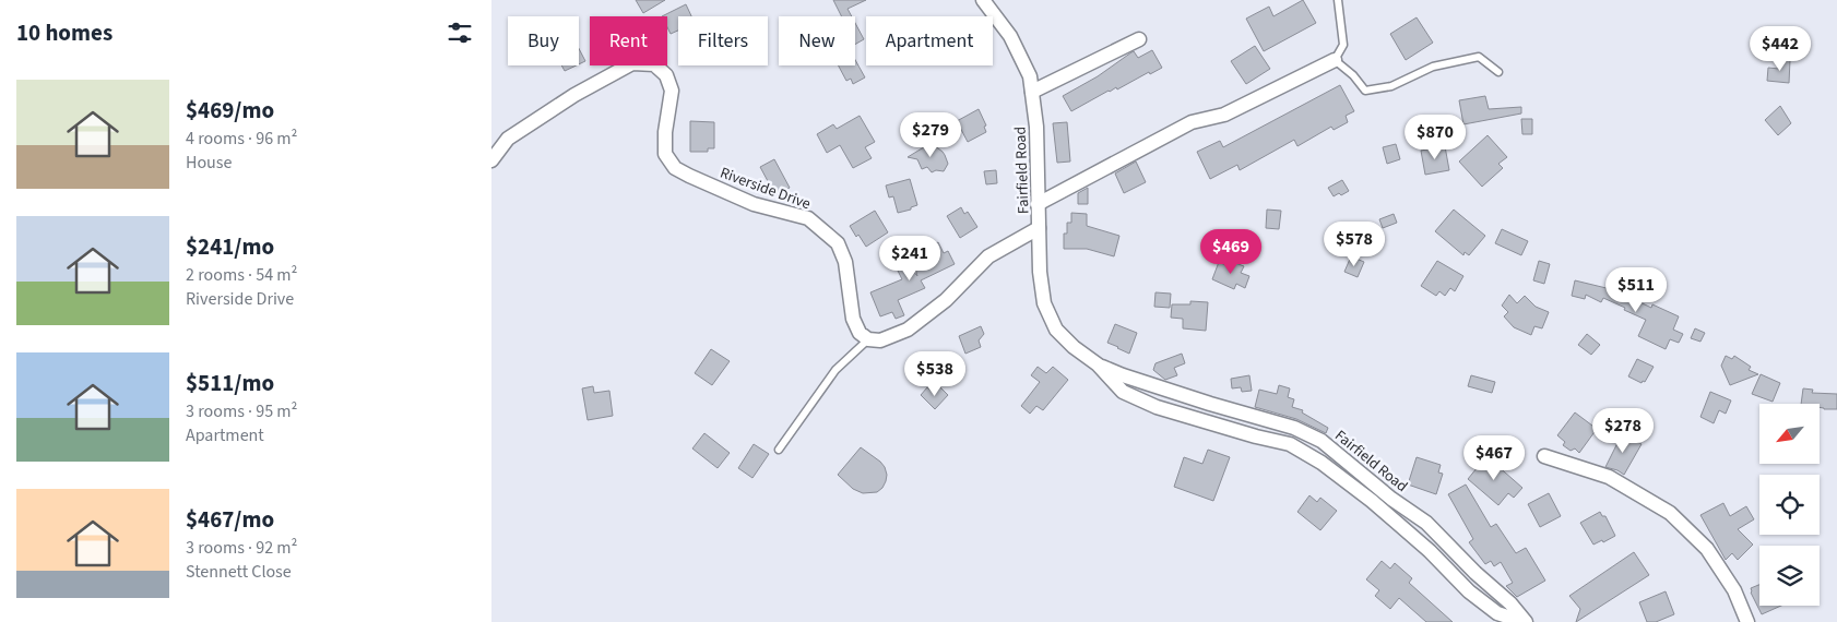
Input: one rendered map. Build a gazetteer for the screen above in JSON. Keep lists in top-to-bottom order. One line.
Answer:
{"streets":{"street":["Fairfield Road","Riverside Drive"]},"north":"bottom left","page":{"heading":"10 homes","chip":["Buy","Rent","Filters","New","Apartment"],"price":["$442","$279","$870","$578","$469","$241","$511","$538","$278","$467"],"list":[{"name":"$469/mo","note":"4 rooms · 96 m² · House"},{"name":"$241/mo","note":"2 rooms · 54 m² · Riverside Drive"},{"name":"$511/mo","note":"3 rooms · 95 m² · Apartment"},{"name":"$467/mo","note":"3 rooms · 92 m² · Stennett Close"}]}}
